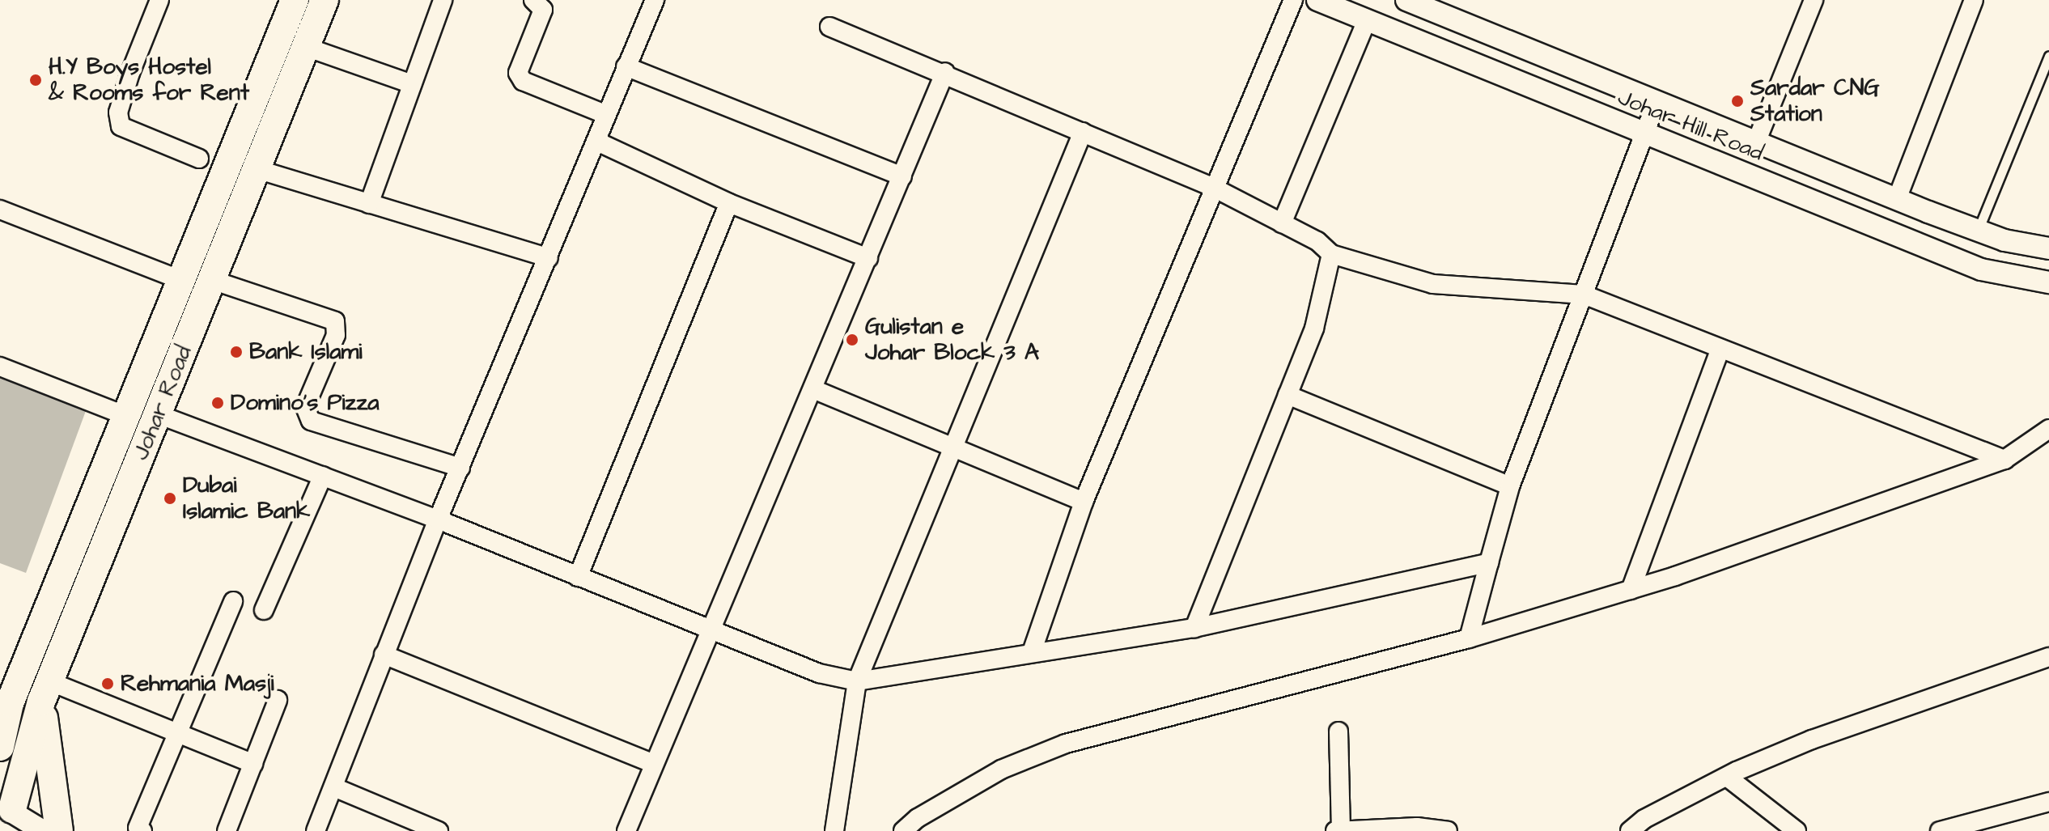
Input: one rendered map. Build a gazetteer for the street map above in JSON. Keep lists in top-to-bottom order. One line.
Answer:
{"streets":{"main road":["Johar Road"],"street":["Johar Hill Road"]},"places":["H.Y Boys Hostel & Rooms for Rent","Sardar CNG Station","Gulistan e Johar Block 3 A","Bank Islami","Domino's Pizza","Dubai Islamic Bank","Rehmania Masji"]}
